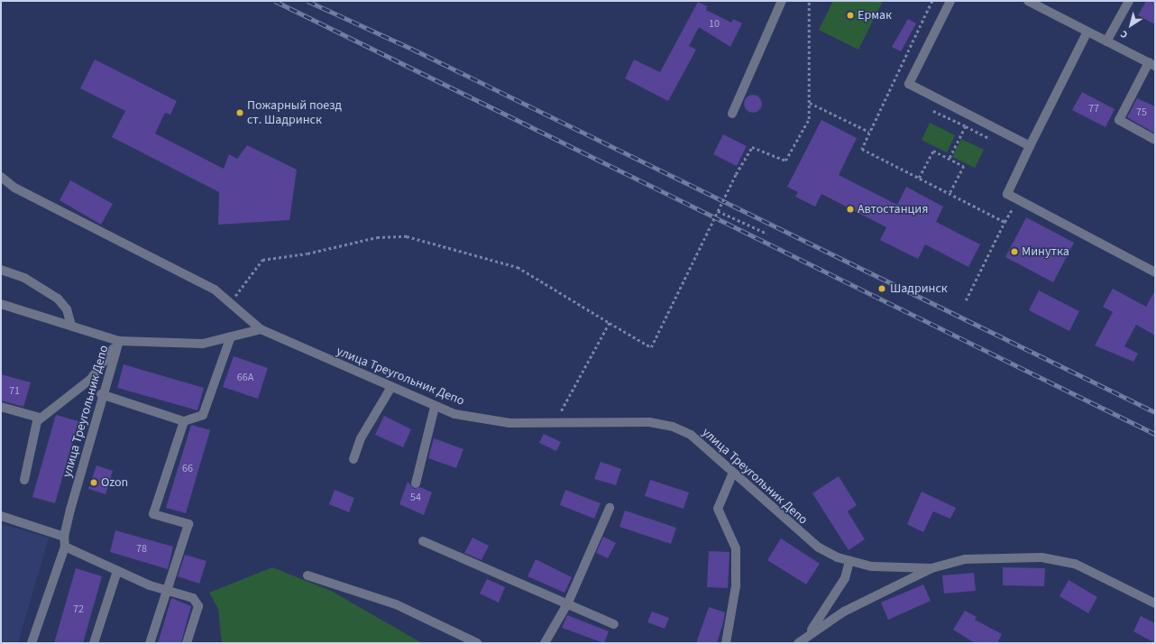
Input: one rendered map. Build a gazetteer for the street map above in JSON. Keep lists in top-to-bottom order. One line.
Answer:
{"streets":{"street":["улица Треугольник Депо"]},"places":["Ермак","Пожарный поезд ст. Шадринск","Автостанция","Минутка","Шадринск","Ozon"],"house_numbers":["10","77","75","66А","71","66","54","78","72"],"north":"bottom left"}
